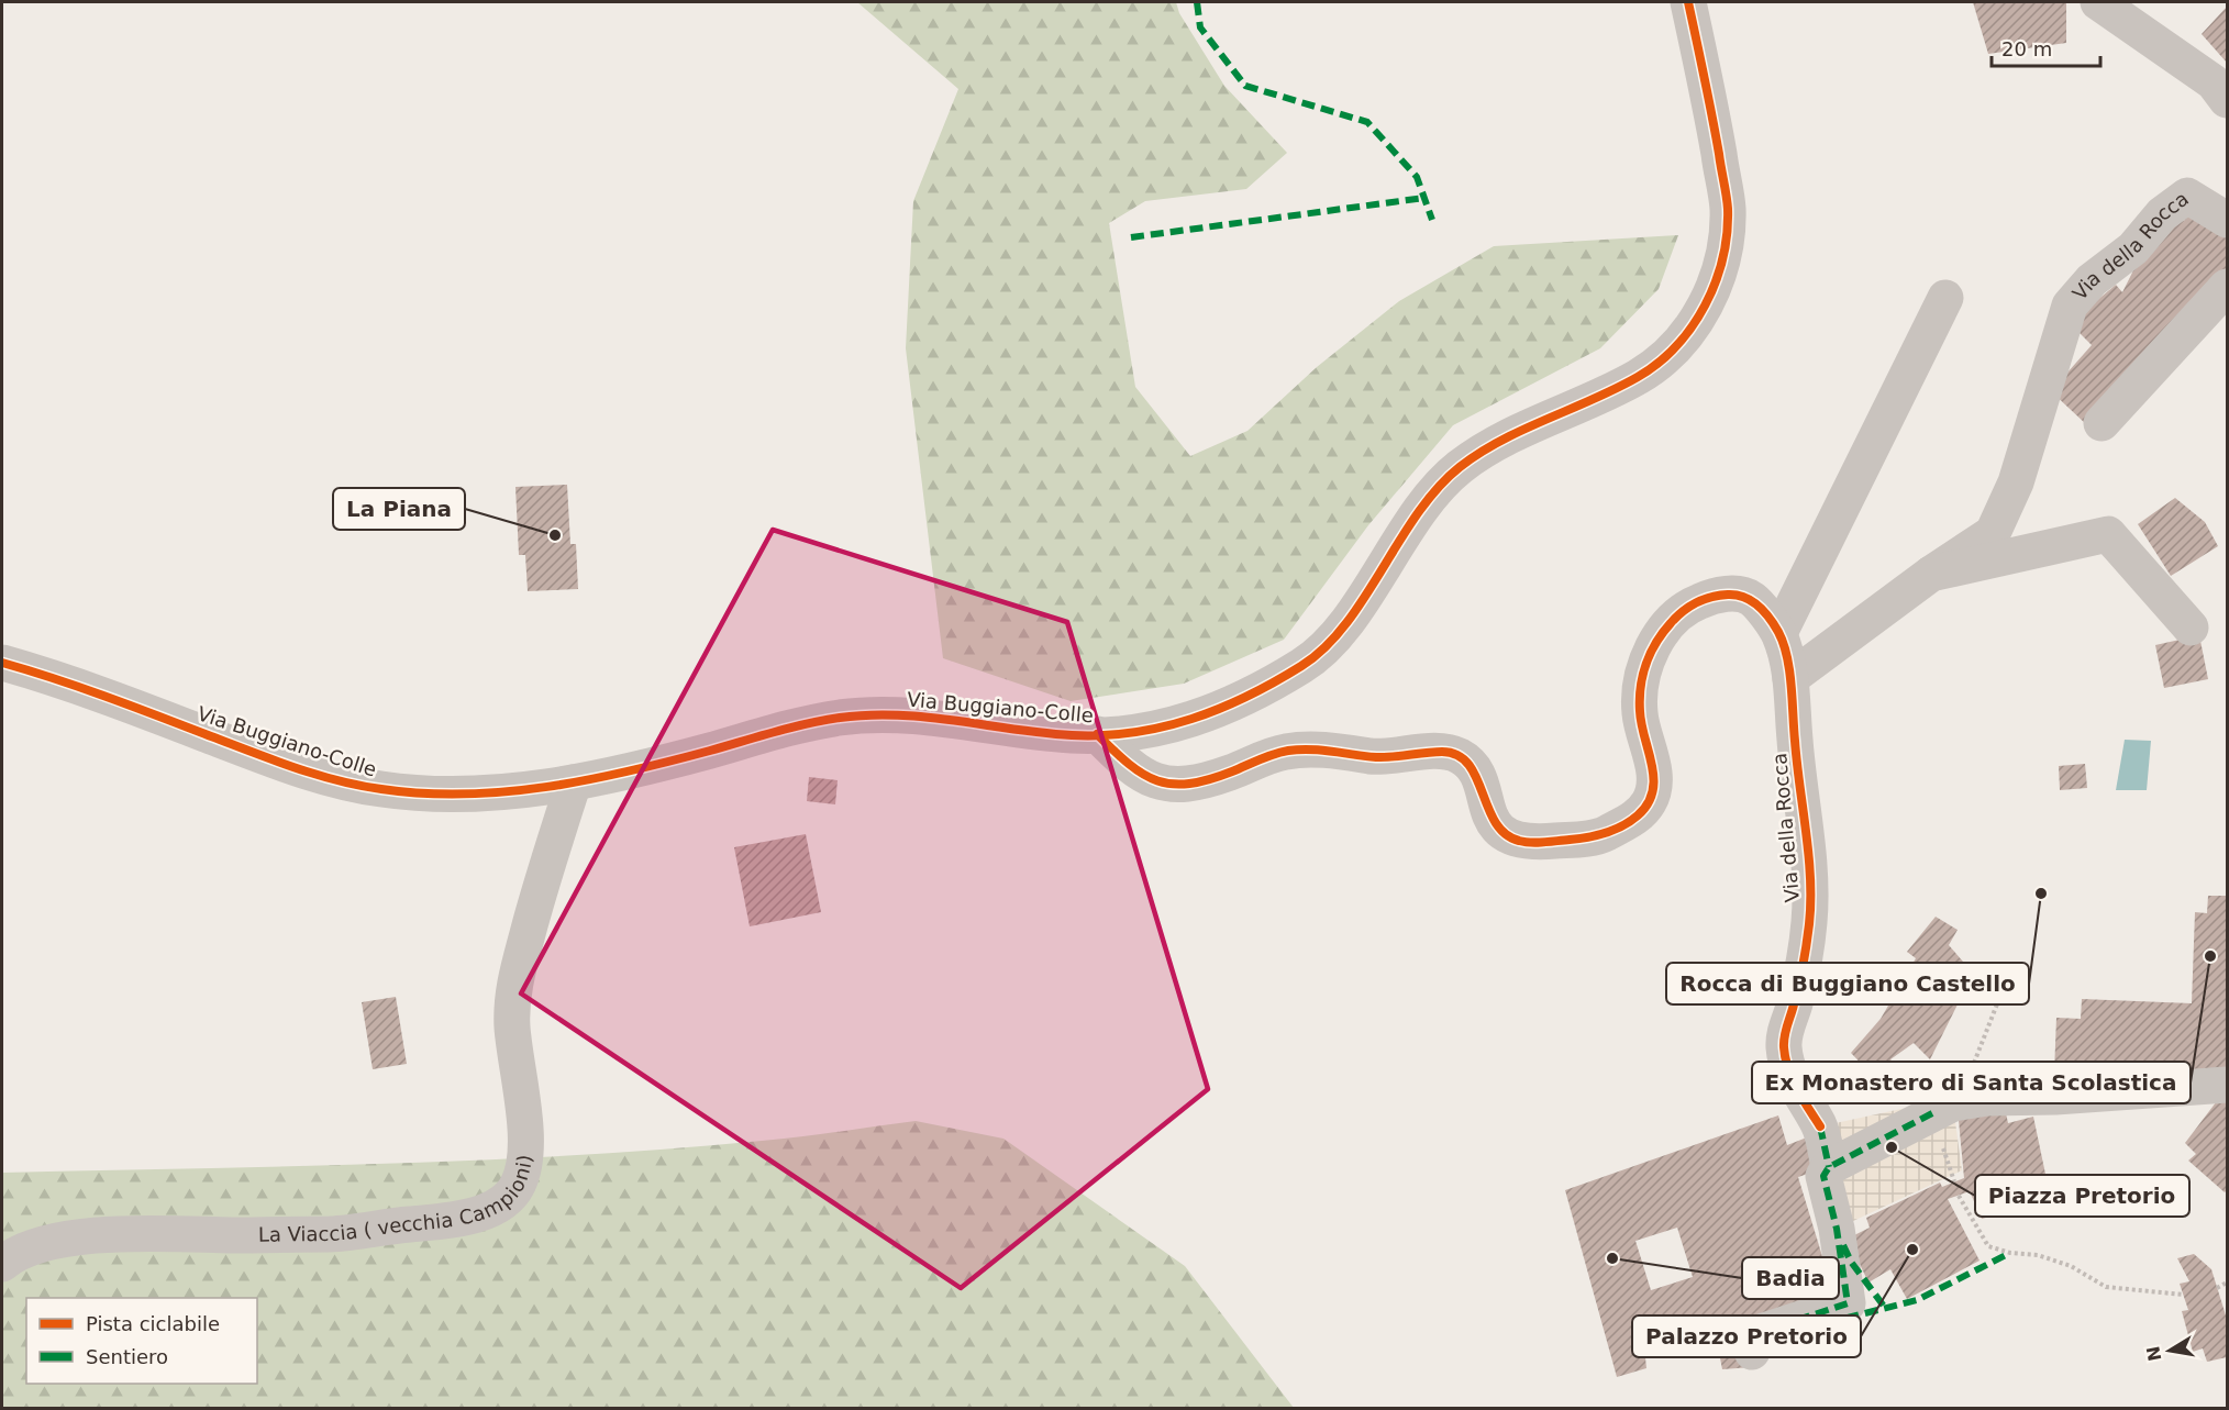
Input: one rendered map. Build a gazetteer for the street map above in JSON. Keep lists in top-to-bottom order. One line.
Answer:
{"streets":{"street":["Via della Rocca","Via Buggiano-Colle","La Viaccia ( vecchia Campioni)"]},"crossings":[["Via Buggiano-Colle","La Viaccia ( vecchia Campioni)"]],"places":["La Piana","Rocca di Buggiano Castello","Ex Monastero di Santa Scolastica","Piazza Pretorio","Palazzo Pretorio","Badia"],"legend":["Pista ciclabile","Sentiero"],"scale_bar":"20 m","north":"left"}
